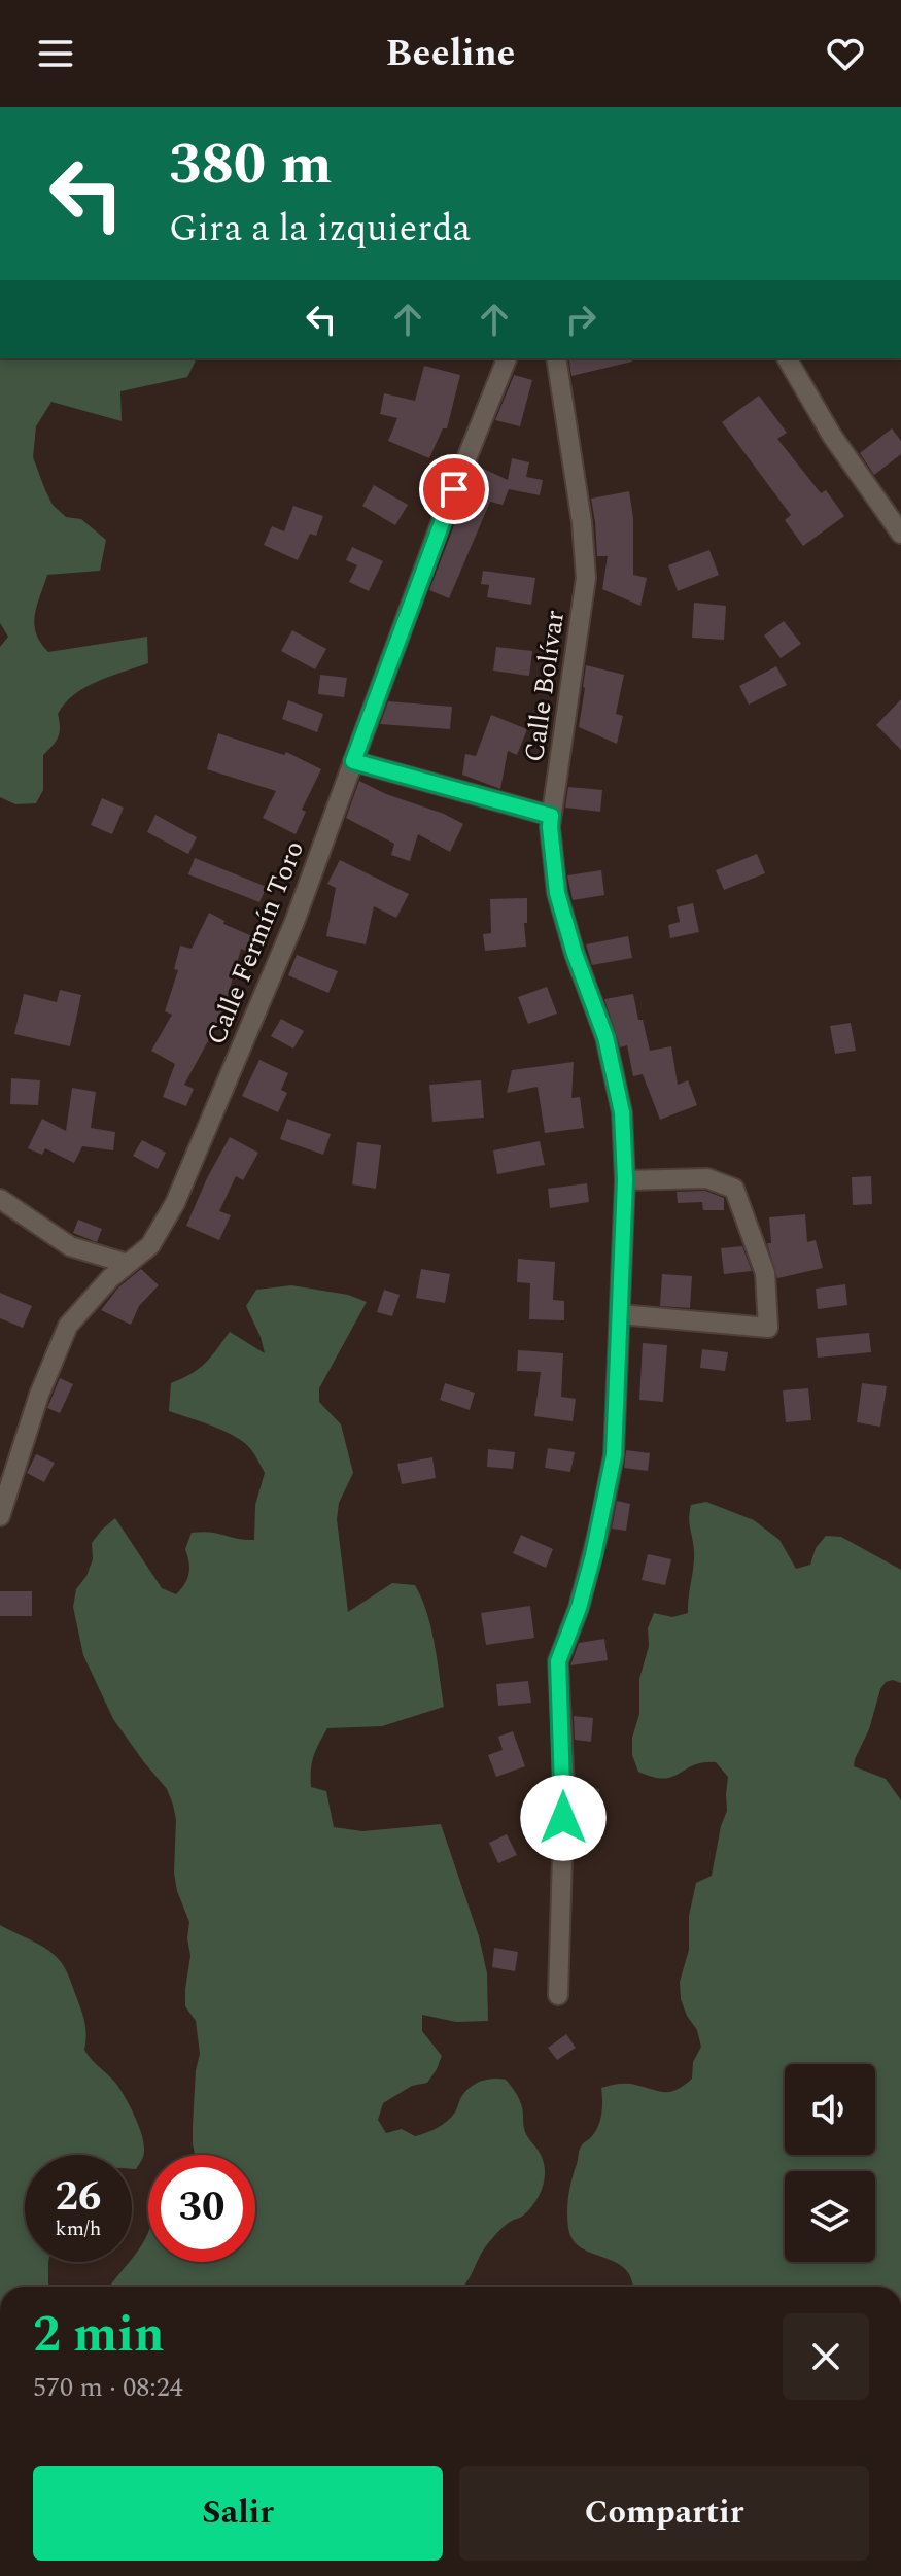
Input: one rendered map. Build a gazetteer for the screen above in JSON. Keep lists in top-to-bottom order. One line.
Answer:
{"streets":{"street":["Calle Bolívar","Calle Fermín Toro"]},"page":{"header":"Beeline","turn":["380 m","Gira a la izquierda"],"speed":"26 km/h","limit":"30","heading":["2 min","570 m · 08:24"],"buttons":["Salir","Compartir"]}}
